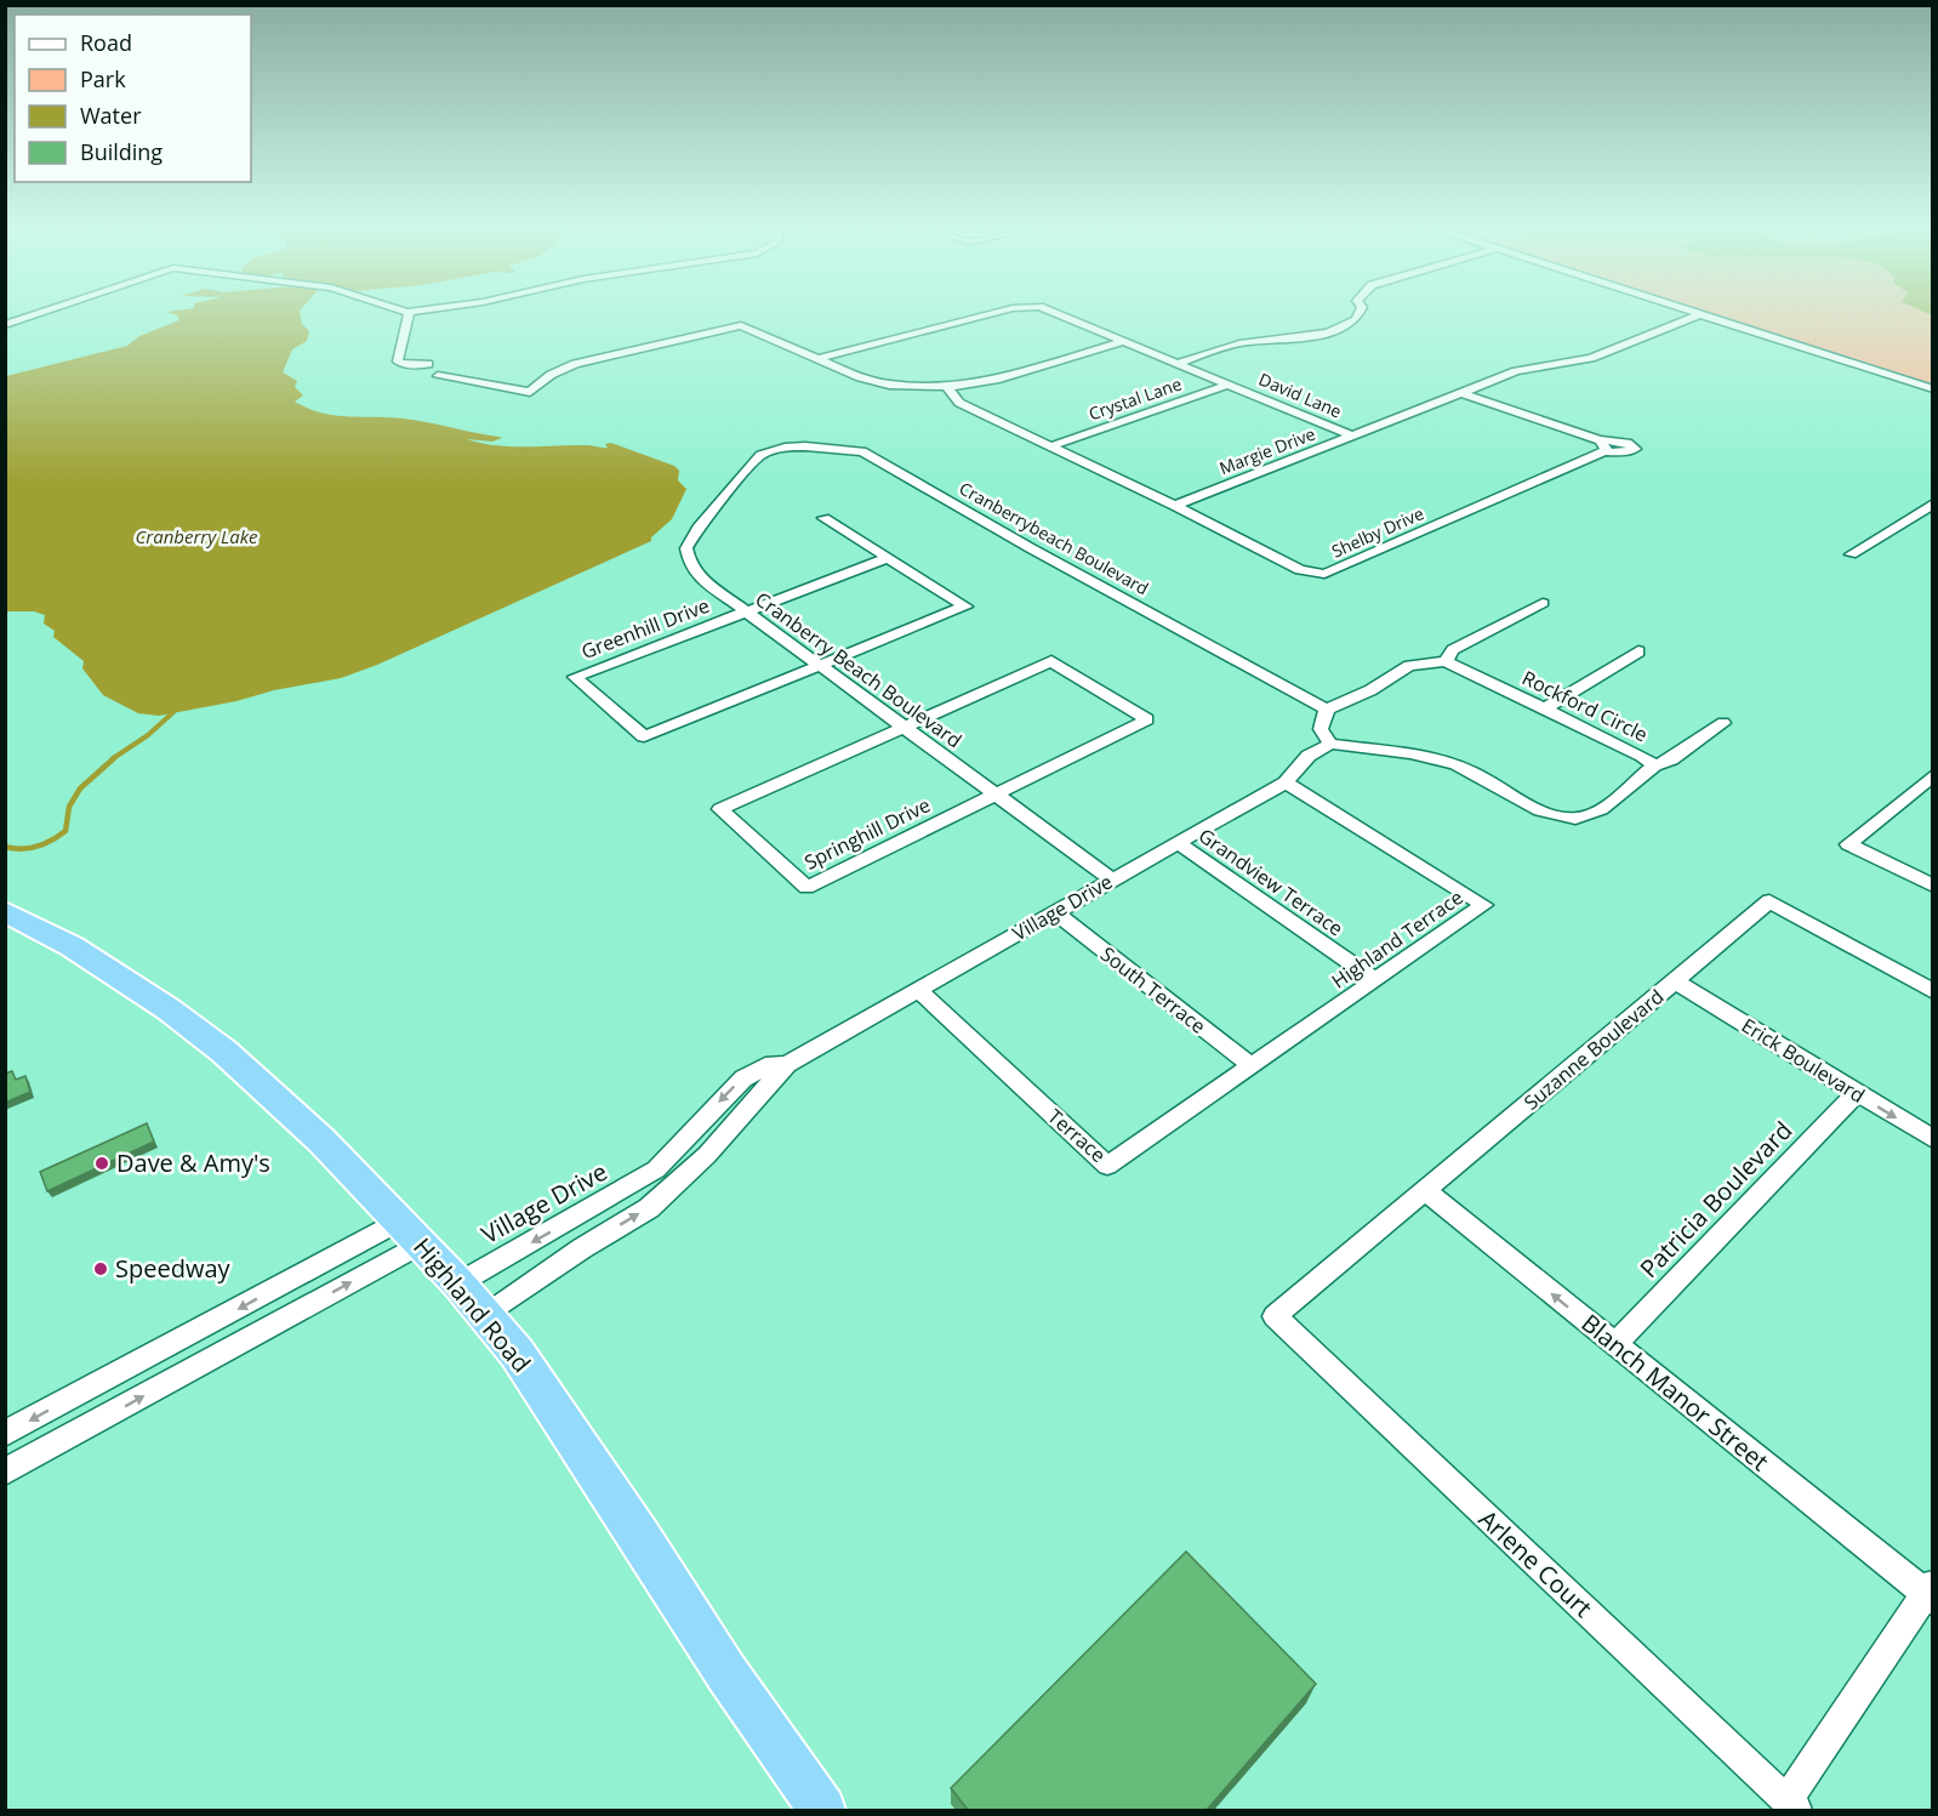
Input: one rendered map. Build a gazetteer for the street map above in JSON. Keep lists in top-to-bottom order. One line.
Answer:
{"streets":{"highway":["Highland Road"],"street":["David Lane","Crystal Lane","Margie Drive","Shelby Drive","Cranberrybeach Boulevard","Greenhill Drive","Cranberry Beach Boulevard","Rockford Circle","Springhill Drive","Grandview Terrace","Village Drive","Highland Terrace","South Terrace","Suzanne Boulevard","Erick Boulevard","Terrace","Patricia Boulevard","Blanch Manor Street","Arlene Court"]},"crossings":[["David Lane","Crystal Lane"],["David Lane","Margie Drive"],["Crystal Lane","Shelby Drive"],["Margie Drive","Shelby Drive"],["Cranberrybeach Boulevard","Cranberry Beach Boulevard"],["Greenhill Drive","Cranberry Beach Boulevard"],["Cranberry Beach Boulevard","Springhill Drive"],["Cranberry Beach Boulevard","Village Drive"],["Rockford Circle","Village Drive"],["Grandview Terrace","Village Drive"],["Grandview Terrace","Highland Terrace"],["Village Drive","Highland Terrace"],["Village Drive","South Terrace"],["Village Drive","Terrace"],["Village Drive","Highland Road"],["Highland Terrace","South Terrace"],["Highland Terrace","Terrace"],["South Terrace","Terrace"],["Suzanne Boulevard","Erick Boulevard"],["Suzanne Boulevard","Blanch Manor Street"],["Suzanne Boulevard","Arlene Court"],["Erick Boulevard","Patricia Boulevard"],["Patricia Boulevard","Blanch Manor Street"]],"one_way":["Blanch Manor Street"],"water":["Cranberry Lake"],"places":["Dave & Amy's","Speedway"],"legend":["Road","Park","Water","Building"]}
